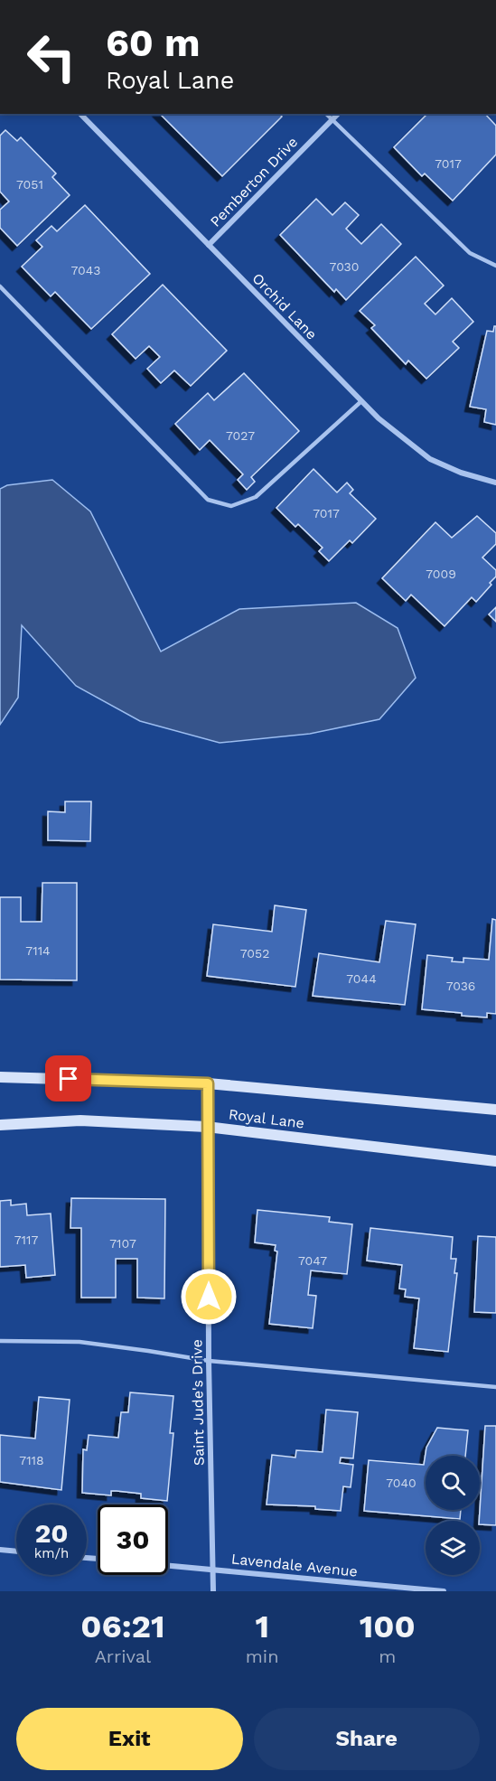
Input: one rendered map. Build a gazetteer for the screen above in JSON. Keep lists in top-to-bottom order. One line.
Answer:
{"streets":{"main road":["Royal Lane"],"street":["Pemberton Drive","Orchid Lane","Saint Jude's Drive","Lavendale Avenue"]},"crossings":[["Pemberton Drive","Orchid Lane"],["Royal Lane","Saint Jude's Drive"],["Saint Jude's Drive","Lavendale Avenue"]],"house_numbers":["7017","7051","7030","7043","7027","7017","7009","7114","7052","7044","7036","7117","7107","7047","7118","7040"],"page":{"turn":["60 m","Royal Lane"],"speed":"20 km/h","limit":"30","eta":["06:21","Arrival","1","min","100","m"],"buttons":["Exit","Share"]}}
